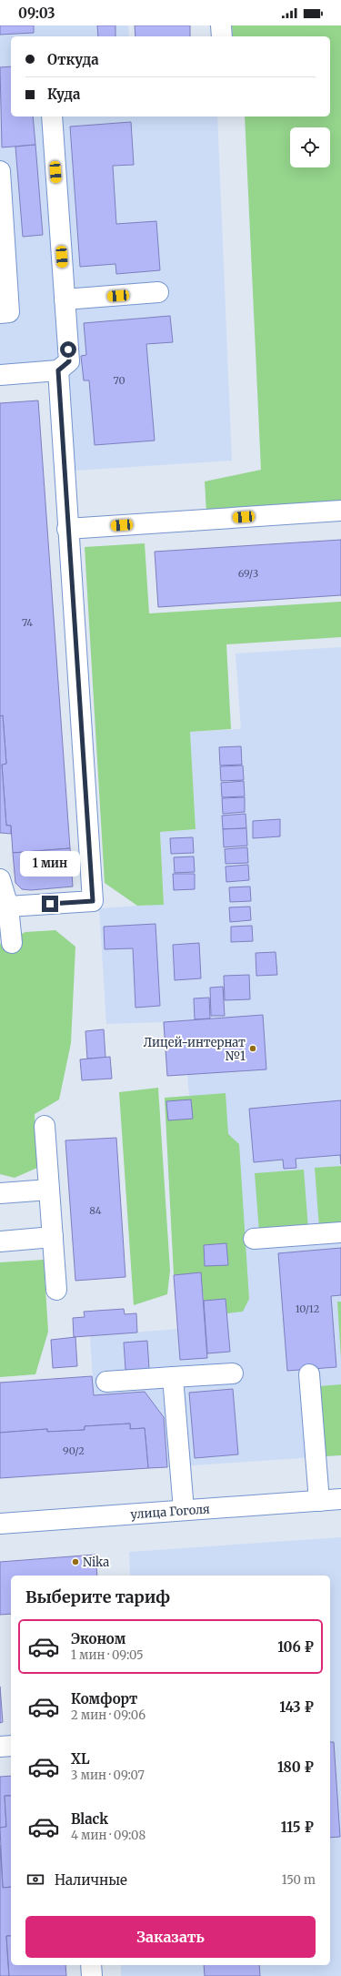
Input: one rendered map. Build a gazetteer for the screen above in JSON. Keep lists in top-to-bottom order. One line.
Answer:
{"streets":{"street":["улица Гоголя"]},"places":["Лицей-интернат №1","Nika"],"house_numbers":["70","69/3","74","84","10/12","90/2"],"page":{"status":"09:03","banner":["Откуда","Куда"],"bubble":"1 мин","heading":"Выберите тариф","list":[{"name":"Эконом","note":"1 мин · 09:05","value":"106 ₽"},{"name":"Комфорт","note":"2 мин · 09:06","value":"143 ₽"},{"name":"XL","note":"3 мин · 09:07","value":"180 ₽"},{"name":"Black","note":"4 мин · 09:08","value":"115 ₽"}],"pay":["Наличные","150 m"],"buttons":"Заказать"}}
